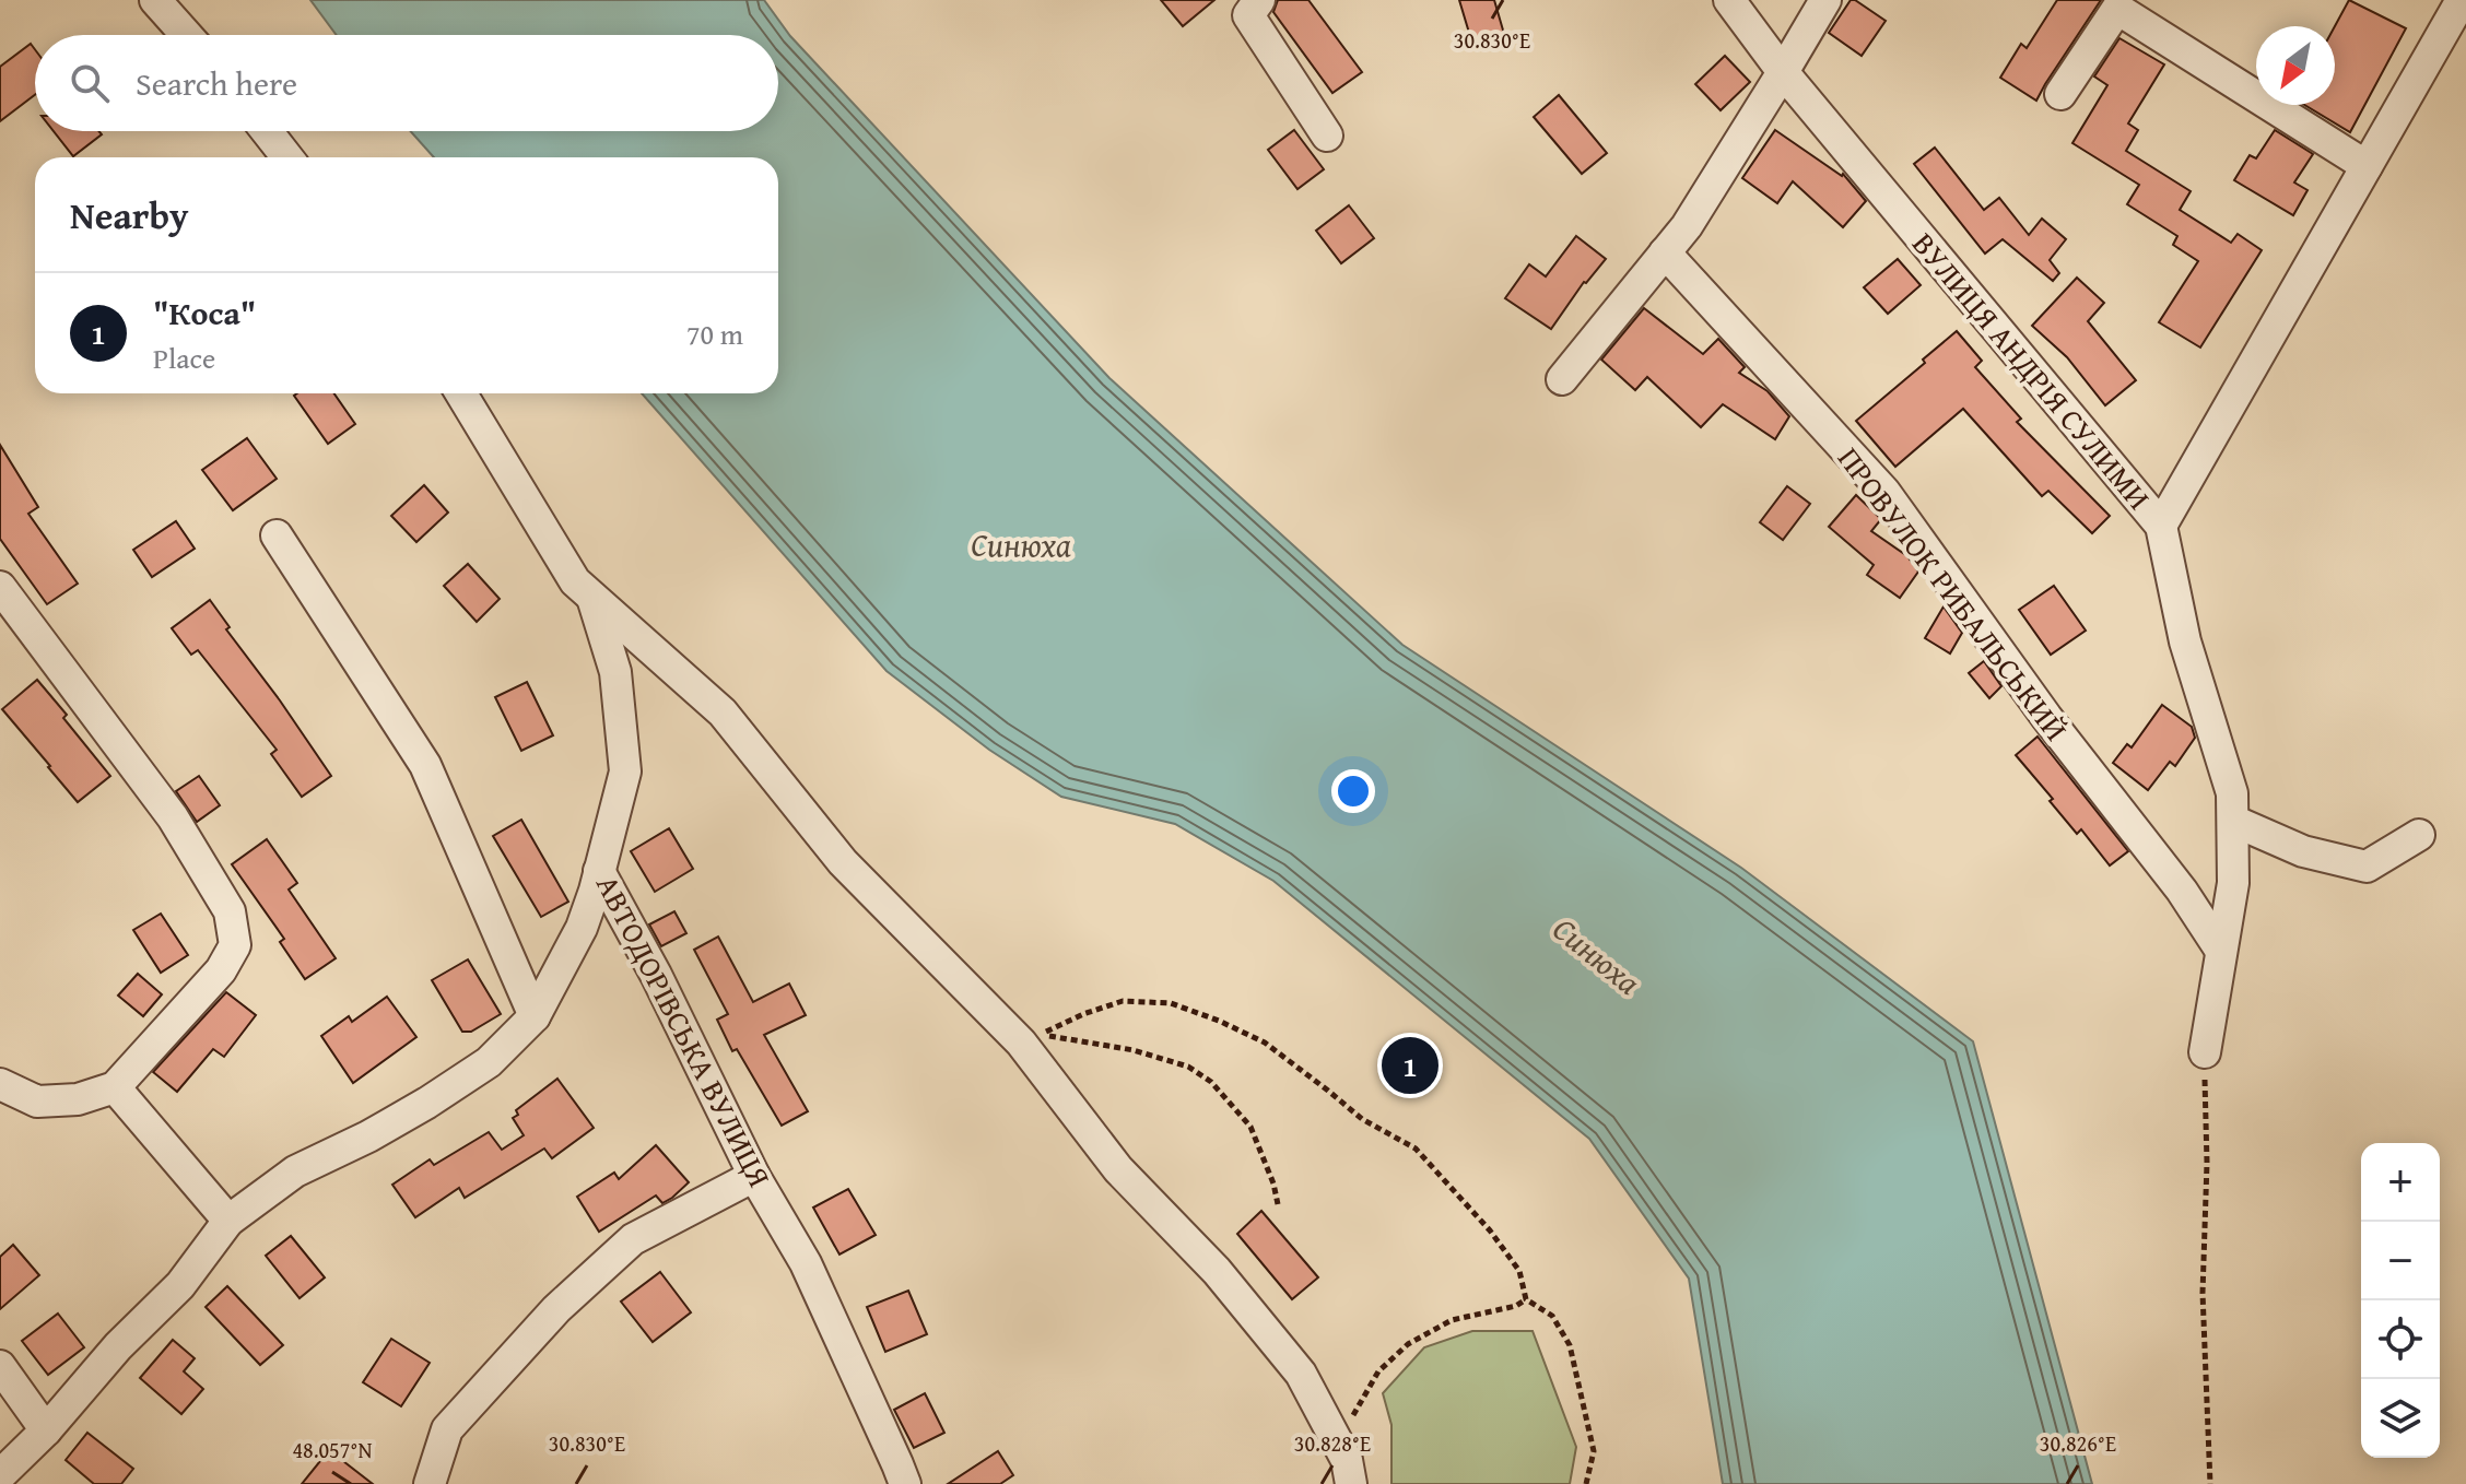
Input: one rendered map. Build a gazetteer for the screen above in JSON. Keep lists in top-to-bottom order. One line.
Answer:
{"streets":{"street":["ВУЛИЦЯ АНДРІЯ СУЛИМИ","ПРОВУЛОК РИБАЛЬСЬКИЙ","АВТОДОРІВСЬКА ВУЛИЦЯ"]},"crossings":[["ВУЛИЦЯ АНДРІЯ СУЛИМИ","ПРОВУЛОК РИБАЛЬСЬКИЙ"]],"water":["Синюха"],"north":"bottom left","page":{"search":"Search here","heading":"Nearby","list":[{"mark":"1","name":"\"Коса\"","note":"Place","value":"70 m"}],"pins":"1","map_buttons":["+","−"]},"coordinates":["30.830°E","30.828°E","30.826°E","48.057°N"]}
